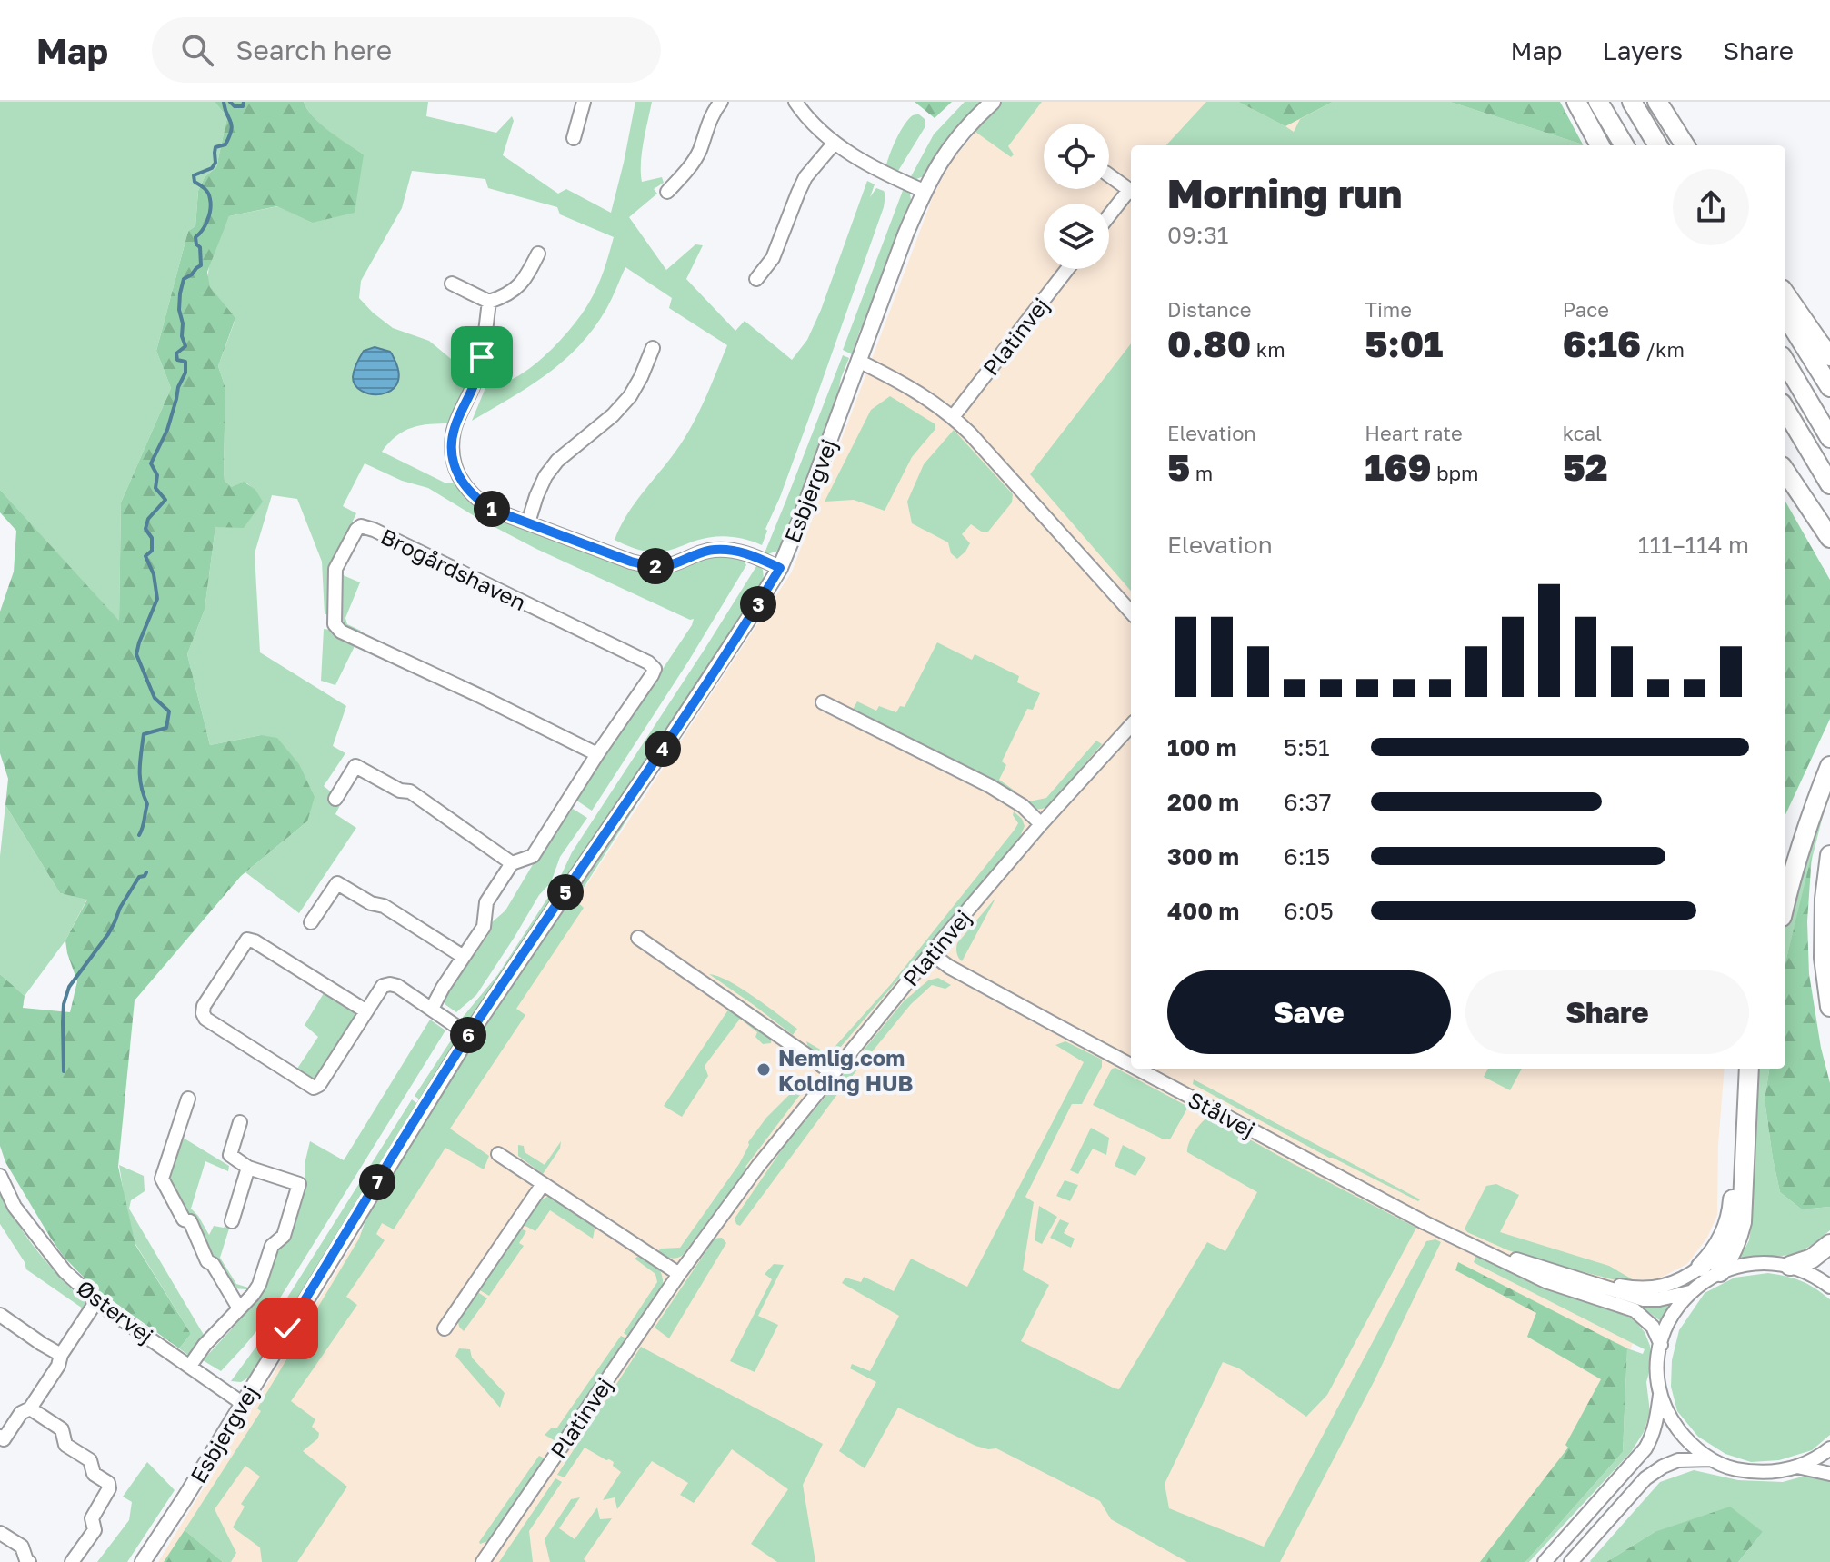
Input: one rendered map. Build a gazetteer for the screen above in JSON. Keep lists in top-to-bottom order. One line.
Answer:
{"streets":{"main road":["Esbjergvej"],"street":["Platinvej","Brogårdshaven","Stålvej","Østervej"]},"crossings":[["Platinvej","Stålvej"],["Esbjergvej","Østervej"]],"places":["Nemlig.com Kolding HUB"],"page":{"header":"Map","search":"Search here","nav":["Map","Layers","Share"],"heading":["Morning run","09:31"],"stats":[["Distance","0.80 km"],["Time","5:01"],["Pace","6:16 /km"],["Elevation","5 m"],["Heart rate","169 bpm"],["kcal","52"]],"pins":["1","2","3","4","5","6","7"],"chart":["Elevation","111–114 m"],"list":[{"name":"100 m","note":"5:51"},{"name":"200 m","note":"6:37"},{"name":"300 m","note":"6:15"},{"name":"400 m","note":"6:05"}],"buttons":["Save","Share"]}}
